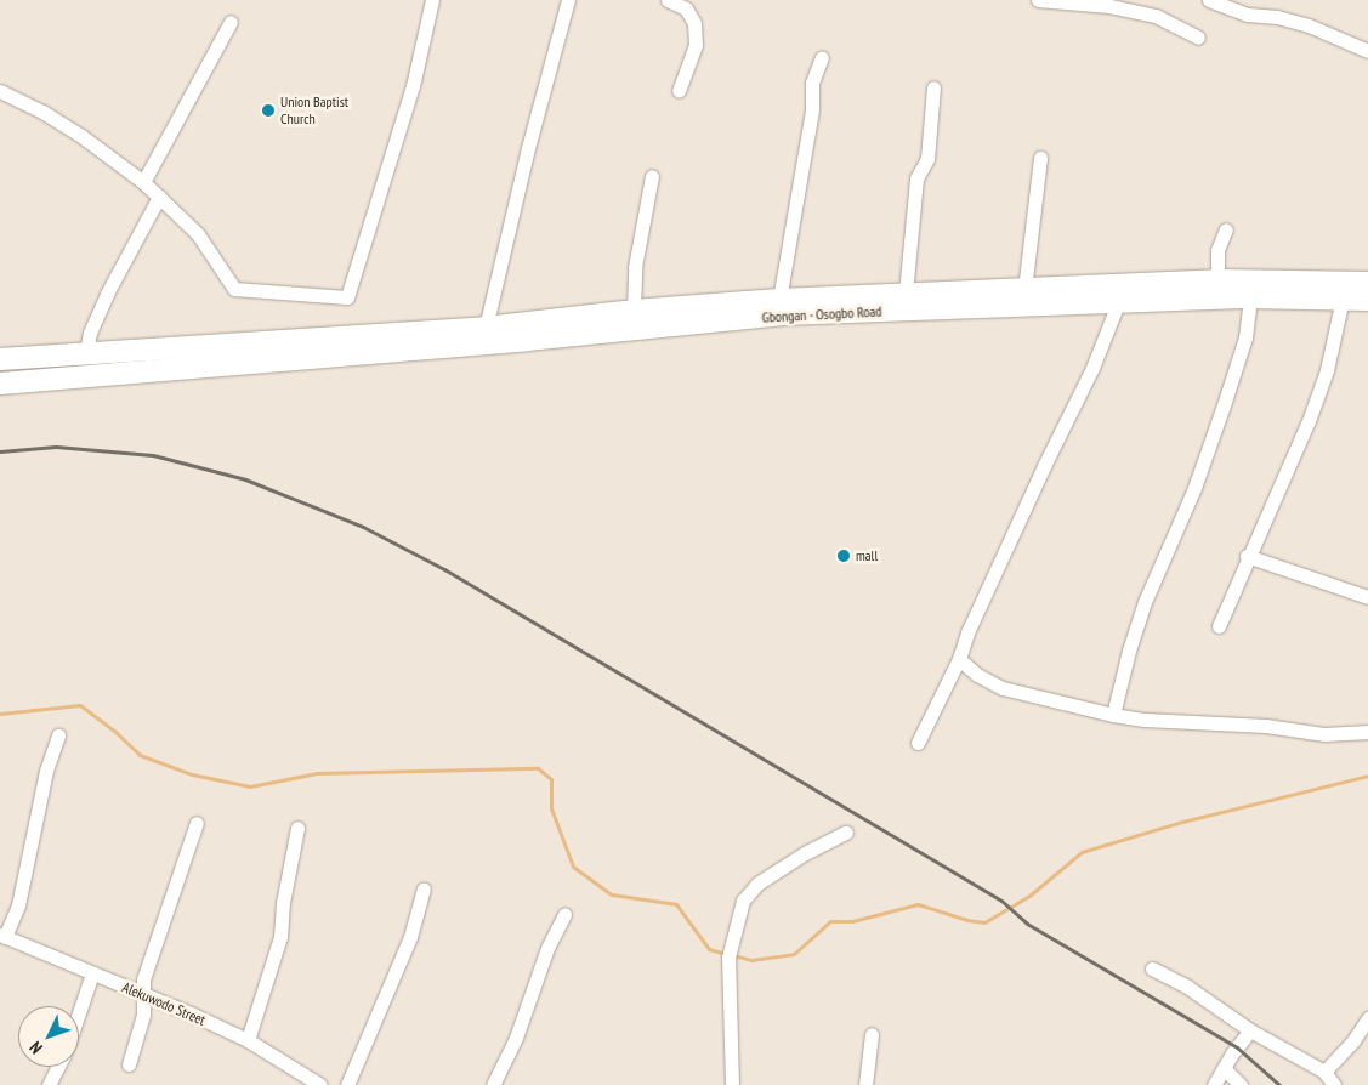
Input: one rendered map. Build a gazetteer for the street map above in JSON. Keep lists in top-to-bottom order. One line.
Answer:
{"streets":{"main road":["Gbongan - Osogbo Road"],"street":["Alekuwodo Street"]},"places":["Union Baptist Church","mall"],"north":"bottom left"}
